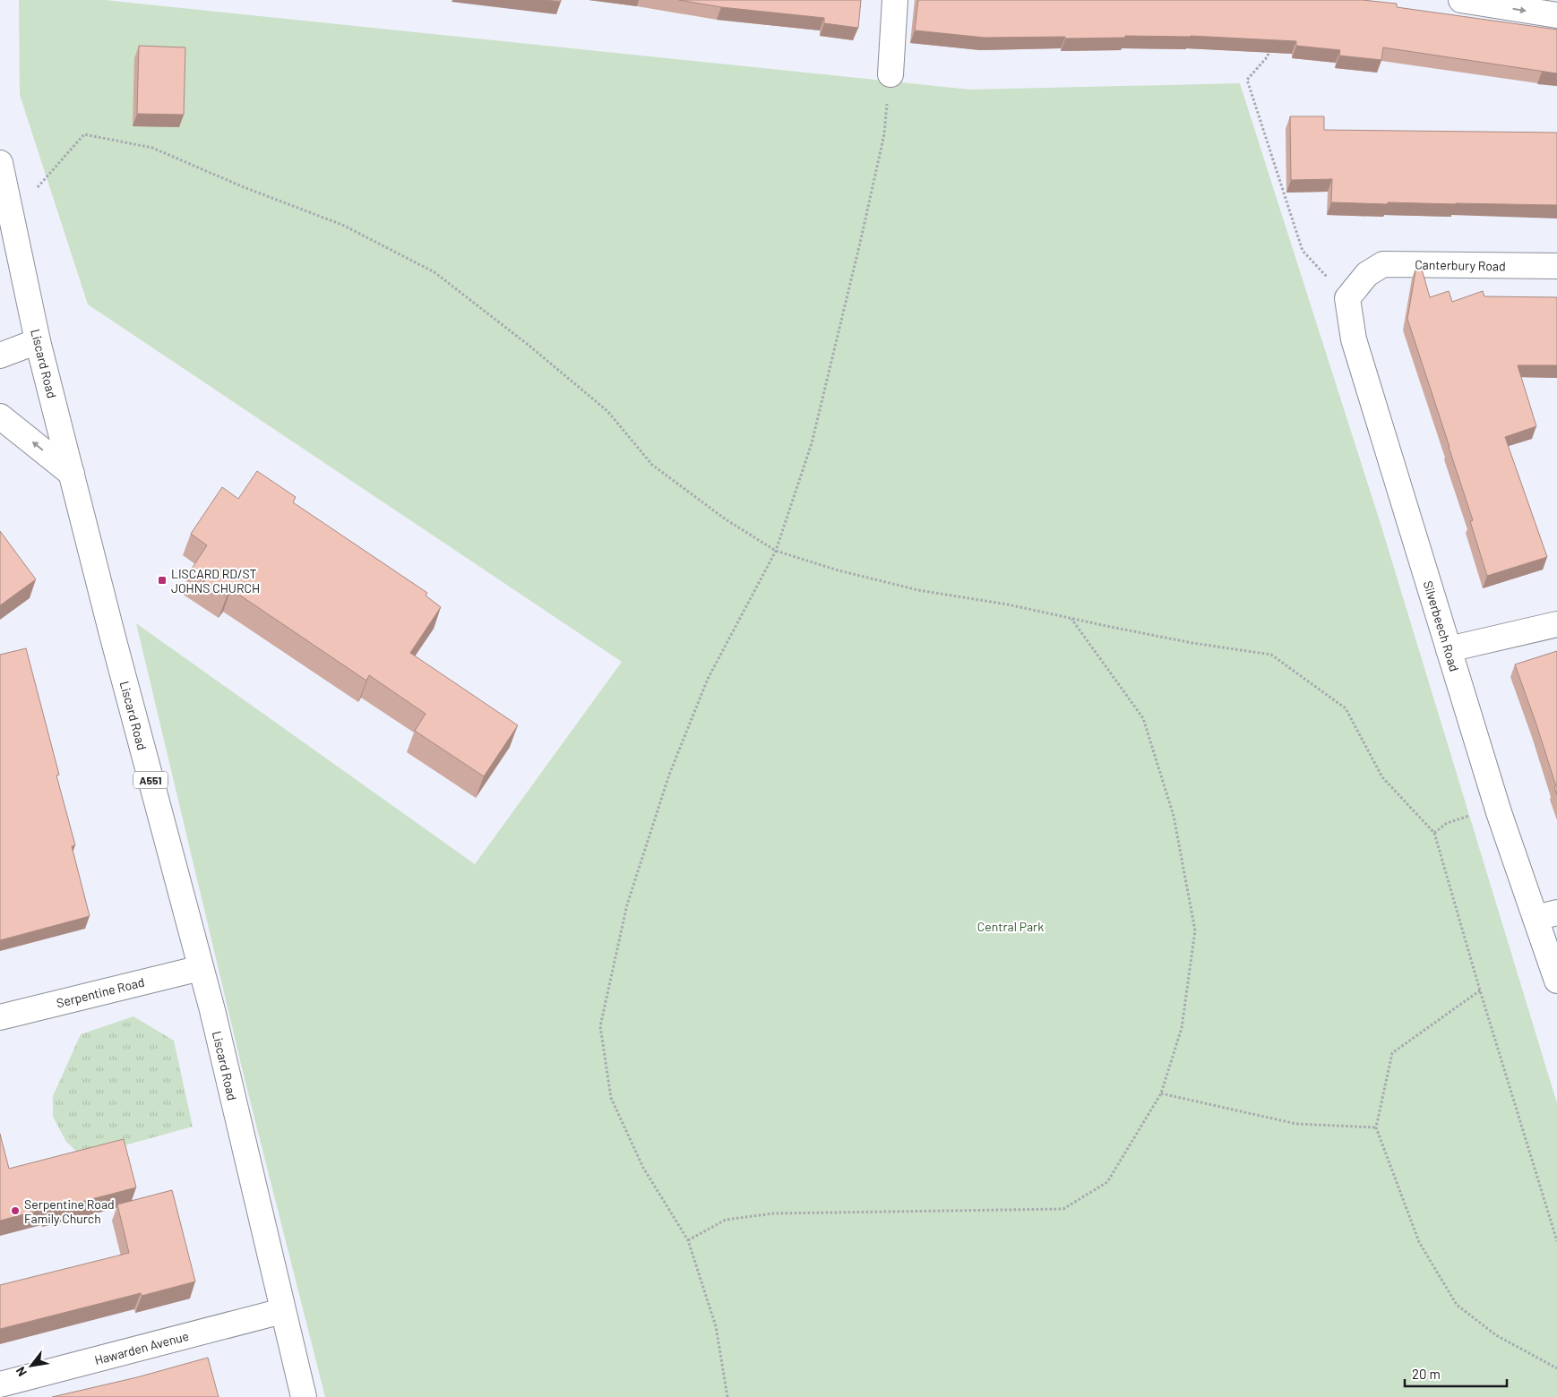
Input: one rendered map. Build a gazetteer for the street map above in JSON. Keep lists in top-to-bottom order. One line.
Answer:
{"streets":{"street":["Canterbury Road","Liscard Road","Silverbeech Road","A551","Serpentine Road","Hawarden Avenue"]},"crossings":[["Canterbury Road","Silverbeech Road"],["Liscard Road","Serpentine Road"],["Liscard Road","Hawarden Avenue"]],"parks":["Central Park"],"places":{"transit":["LISCARD RD/ST JOHNS CHURCH"],"other":["Serpentine Road Family Church"]},"scale_bar":"20 m","north":"bottom left"}
